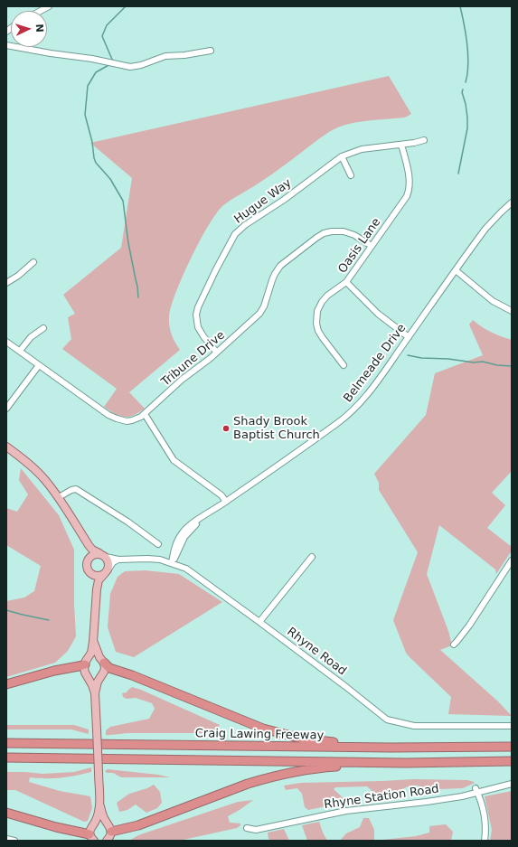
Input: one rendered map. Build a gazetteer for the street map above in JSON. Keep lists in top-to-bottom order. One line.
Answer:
{"streets":{"highway":["Craig Lawing Freeway"],"street":["Hugue Way","Oasis Lane","Tribune Drive","Belmeade Drive","Rhyne Road","Rhyne Station Road"]},"crossings":[["Hugue Way","Oasis Lane"],["Hugue Way","Tribune Drive"],["Oasis Lane","Tribune Drive"],["Belmeade Drive","Rhyne Road"]],"places":["Shady Brook Baptist Church"],"north":"right"}
